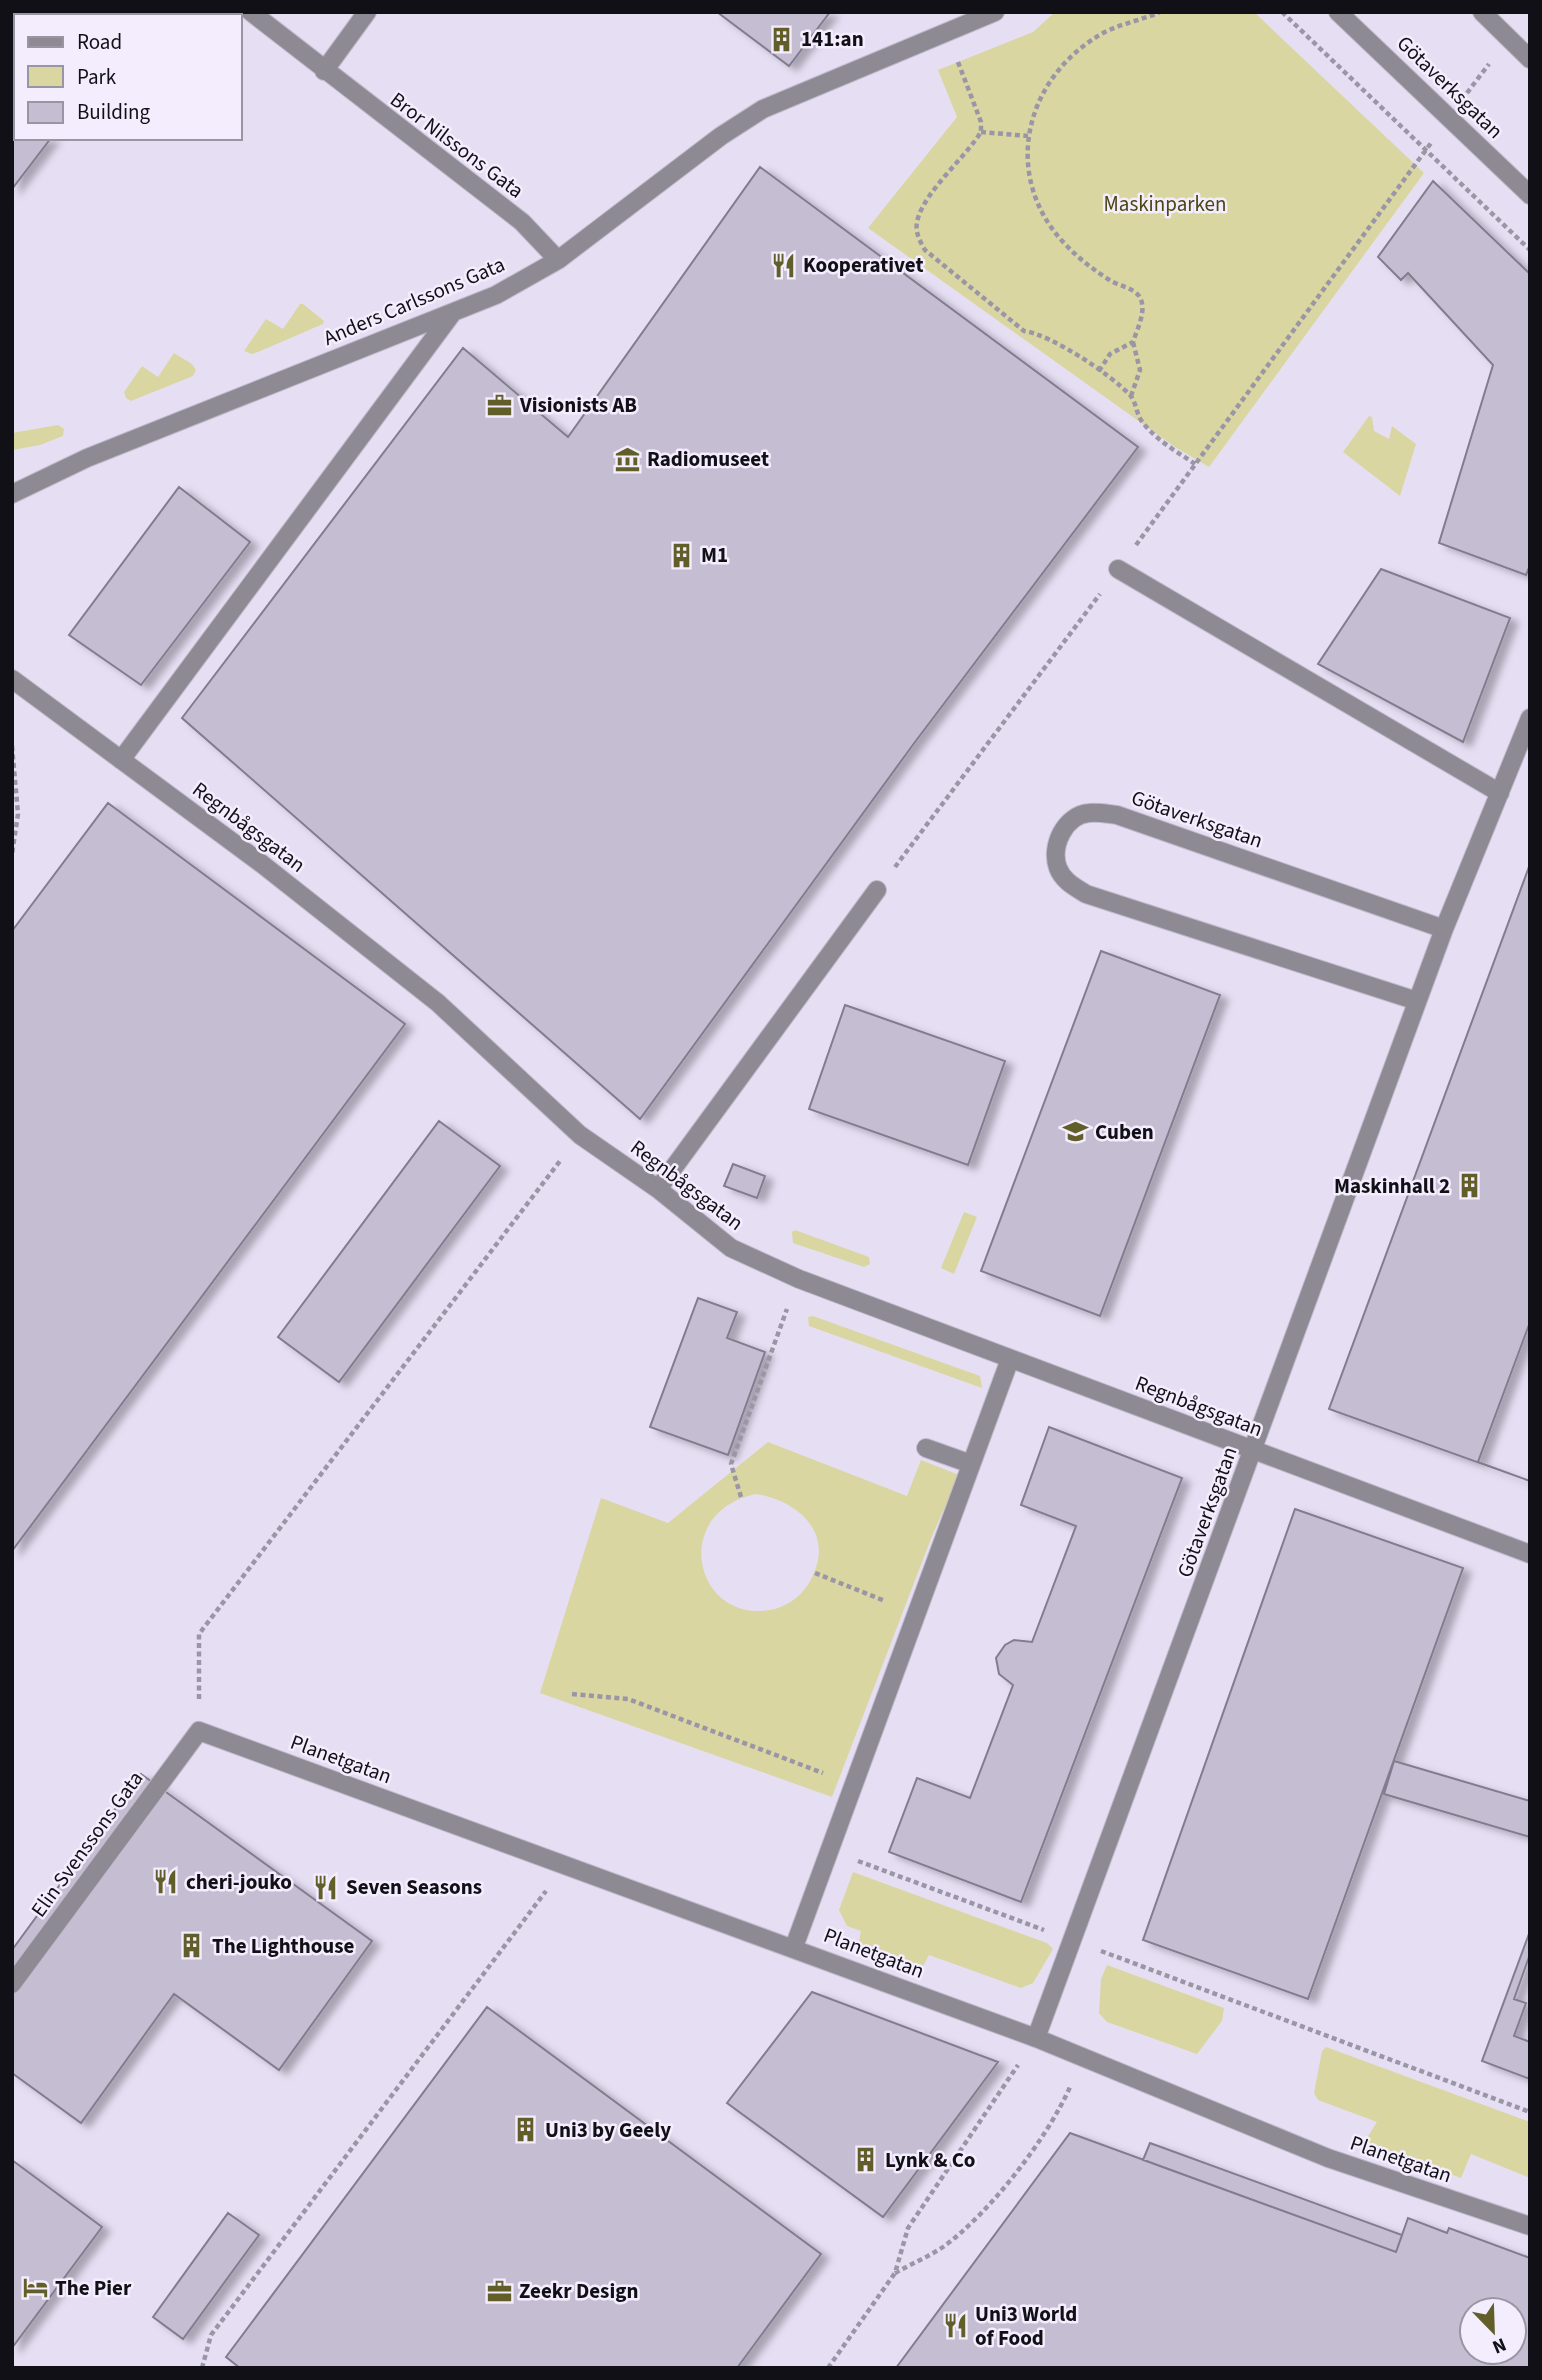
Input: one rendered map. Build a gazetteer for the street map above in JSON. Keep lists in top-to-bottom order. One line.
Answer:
{"streets":{"street":["Götaverksgatan","Bror Nilssons Gata","Anders Carlssons Gata","Regnbågsgatan","Planetgatan","Elin Svenssons Gata"]},"crossings":[["Götaverksgatan","Regnbågsgatan"],["Götaverksgatan","Planetgatan"],["Bror Nilssons Gata","Anders Carlssons Gata"],["Planetgatan","Elin Svenssons Gata"]],"parks":["Maskinparken"],"places":{"building":["141:an","M1","Maskinhall 2","The Lighthouse","Uni3 by Geely","Lynk & Co"],"restaurant":["Kooperativet","cheri-jouko","Seven Seasons","Uni3 World of Food"],"office":["Visionists AB","Zeekr Design"],"museum":["Radiomuseet"],"school or university":["Cuben"],"hotel":["The Pier"]},"legend":["Road","Park","Building"],"north":"bottom right"}
